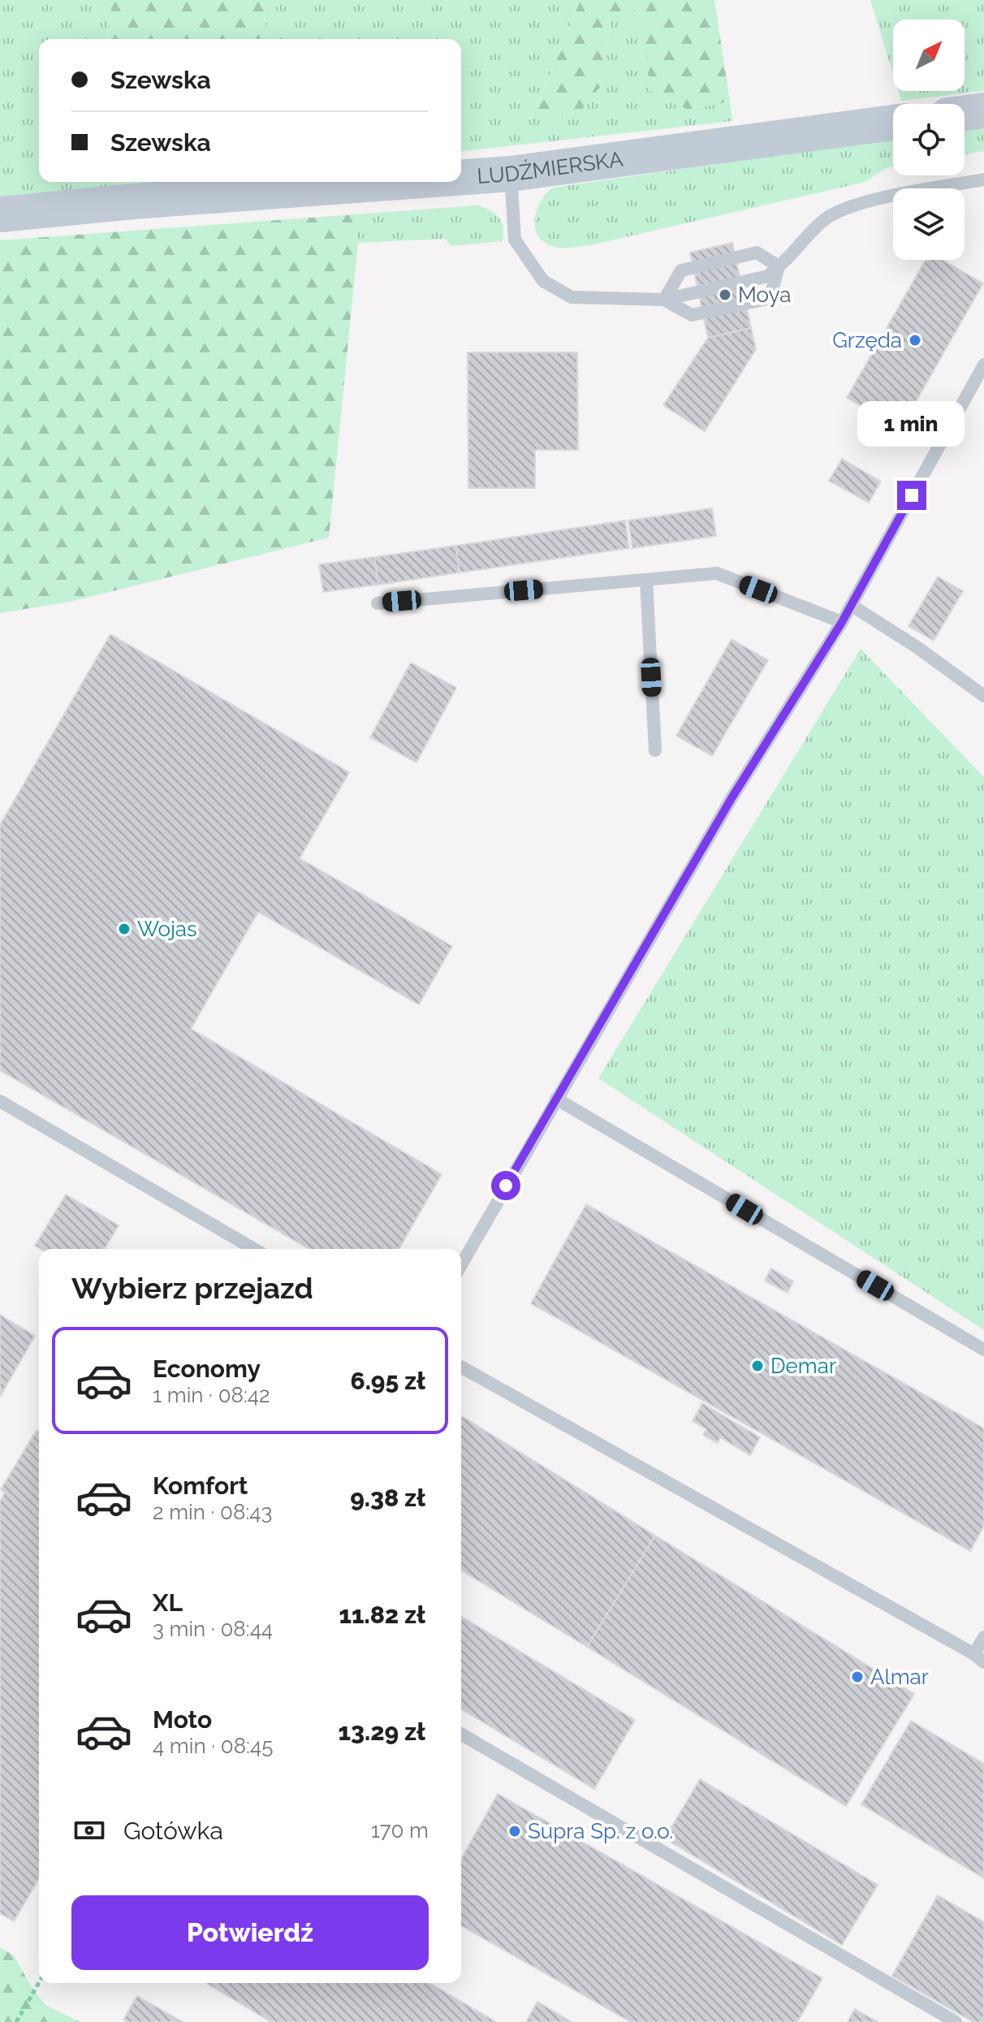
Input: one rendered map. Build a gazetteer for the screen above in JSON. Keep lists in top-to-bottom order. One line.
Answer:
{"streets":{"main road":["LUDŹMIERSKA"]},"places":["Moya","Grzęda","Wojas","Demar","Almar","Supra Sp. z o.o."],"north":"top right","page":{"banner":["Szewska","Szewska"],"bubble":"1 min","heading":"Wybierz przejazd","list":[{"name":"Economy","note":"1 min · 08:42","value":"6.95 zł"},{"name":"Komfort","note":"2 min · 08:43","value":"9.38 zł"},{"name":"XL","note":"3 min · 08:44","value":"11.82 zł"},{"name":"Moto","note":"4 min · 08:45","value":"13.29 zł"}],"pay":["Gotówka","170 m"],"buttons":"Potwierdź"}}
